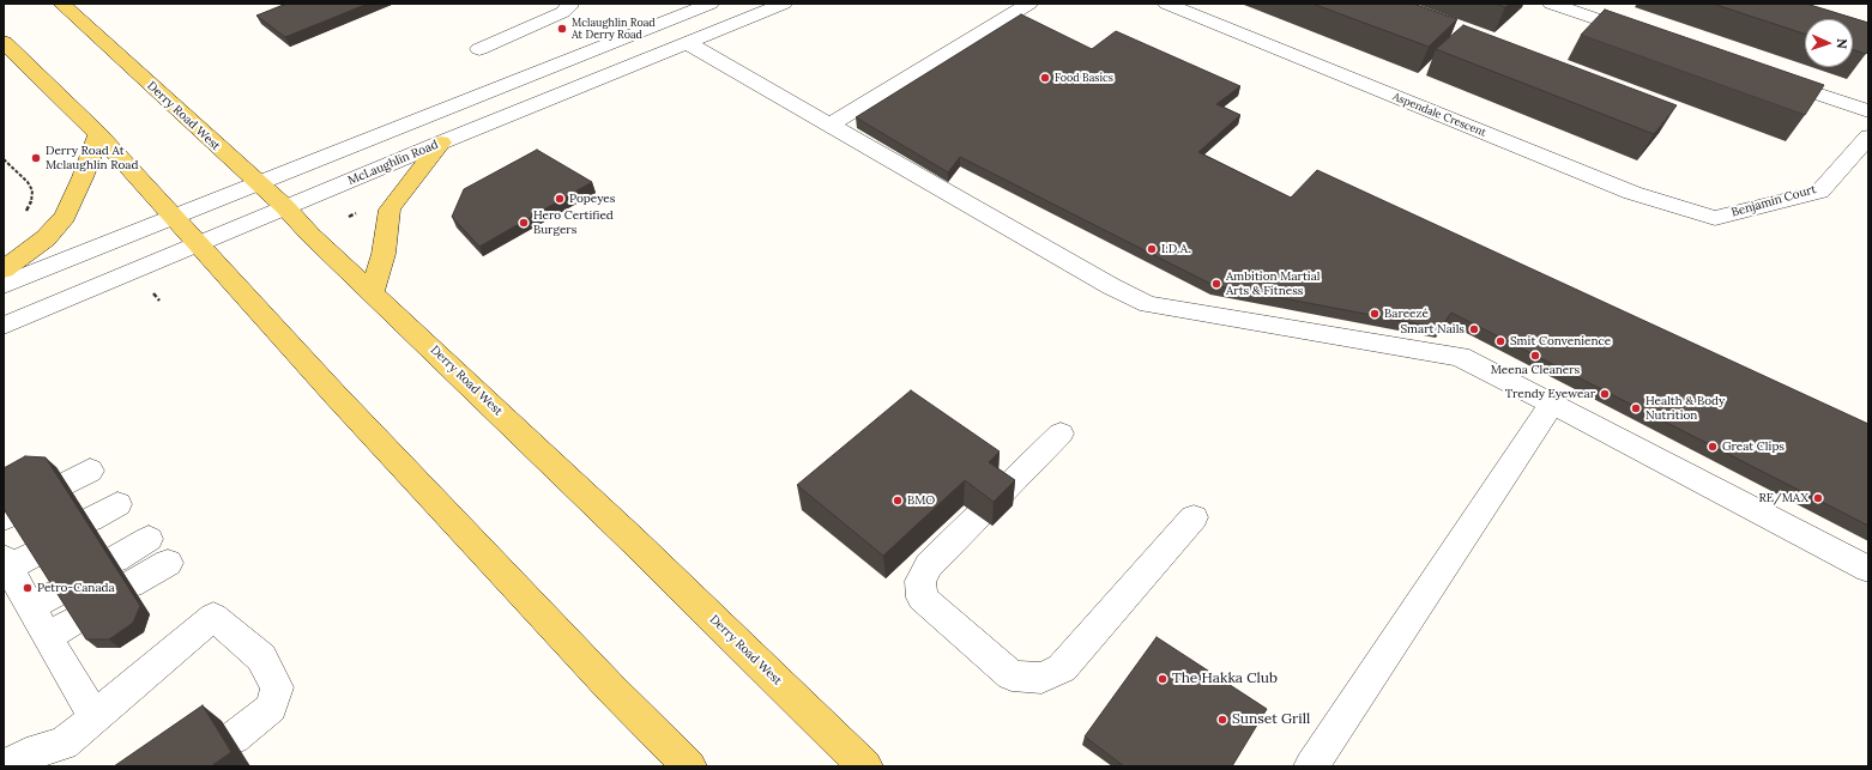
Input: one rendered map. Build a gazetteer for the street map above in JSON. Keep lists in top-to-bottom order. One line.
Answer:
{"streets":{"main road":["Derry Road West"],"street":["Aspendale Crescent","McLaughlin Road","Benjamin Court"]},"crossings":[["Aspendale Crescent","Benjamin Court"],["Derry Road West","McLaughlin Road"]],"places":["Mclaughlin Road At Derry Road","Food Basics","Derry Road At Mclaughlin Road","Popeyes","Hero Certified Burgers","I.D.A.","Ambition Martial Arts & Fitness","Bareezé","Smart Nails","Smit Convenience","Meena Cleaners","Trendy Eyewear","Health & Body Nutrition","Great Clips","RE/MAX","BMO","Petro-Canada","The Hakka Club","Sunset Grill"],"north":"right"}
